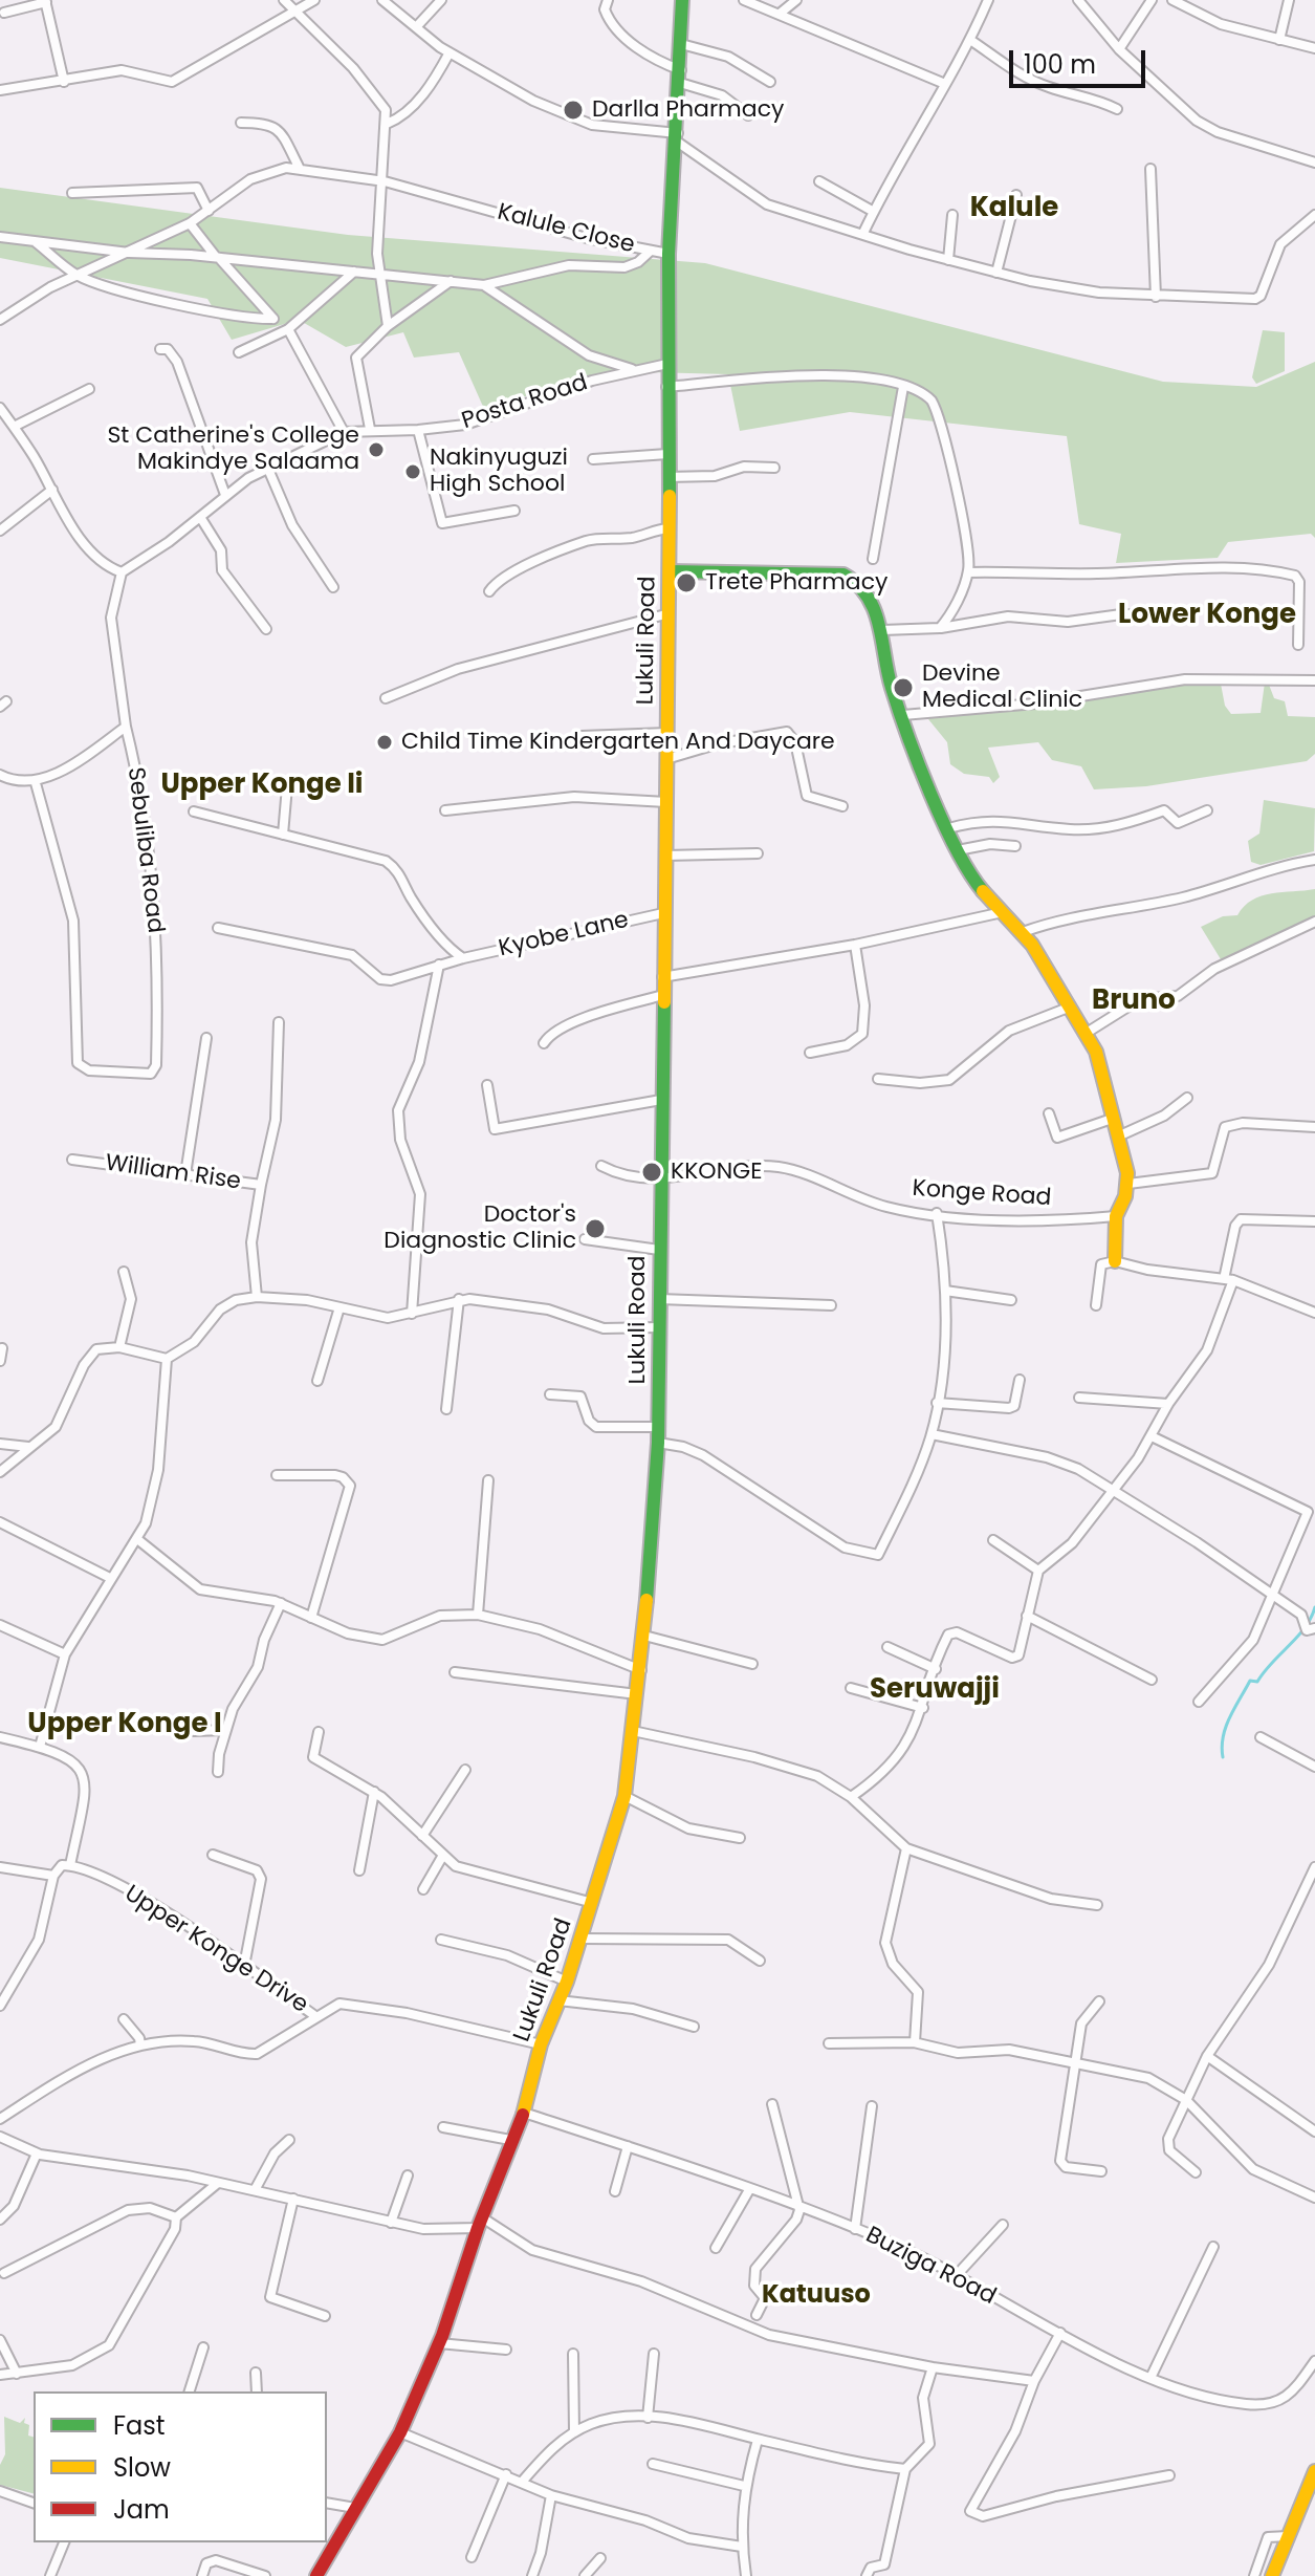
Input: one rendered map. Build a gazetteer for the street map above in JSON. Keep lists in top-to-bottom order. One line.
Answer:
{"streets":{"street":["Kalule Close","Posta Road","Lukuli Road","Sebuliba Road","Kyobe Lane","William Rise","Konge Road","Upper Konge Drive","Buziga Road"]},"crossings":[["Kalule Close","Lukuli Road"],["Posta Road","Lukuli Road"],["Posta Road","Sebuliba Road"],["Lukuli Road","Kyobe Lane"],["Lukuli Road","Konge Road"],["Lukuli Road","Buziga Road"]],"districts":["Kalule","Lower Konge","Upper Konge Ii","Bruno","Seruwajji","Upper Konge I","Katuuso"],"places":["Darlla Pharmacy","St Catherine's College Makindye Salaama","Nakinyuguzi High School","Trete Pharmacy","Devine Medical Clinic","Child Time Kindergarten And Daycare","KKONGE","Doctor's Diagnostic Clinic"],"legend":["Fast","Slow","Jam"],"scale_bar":"100 m"}
